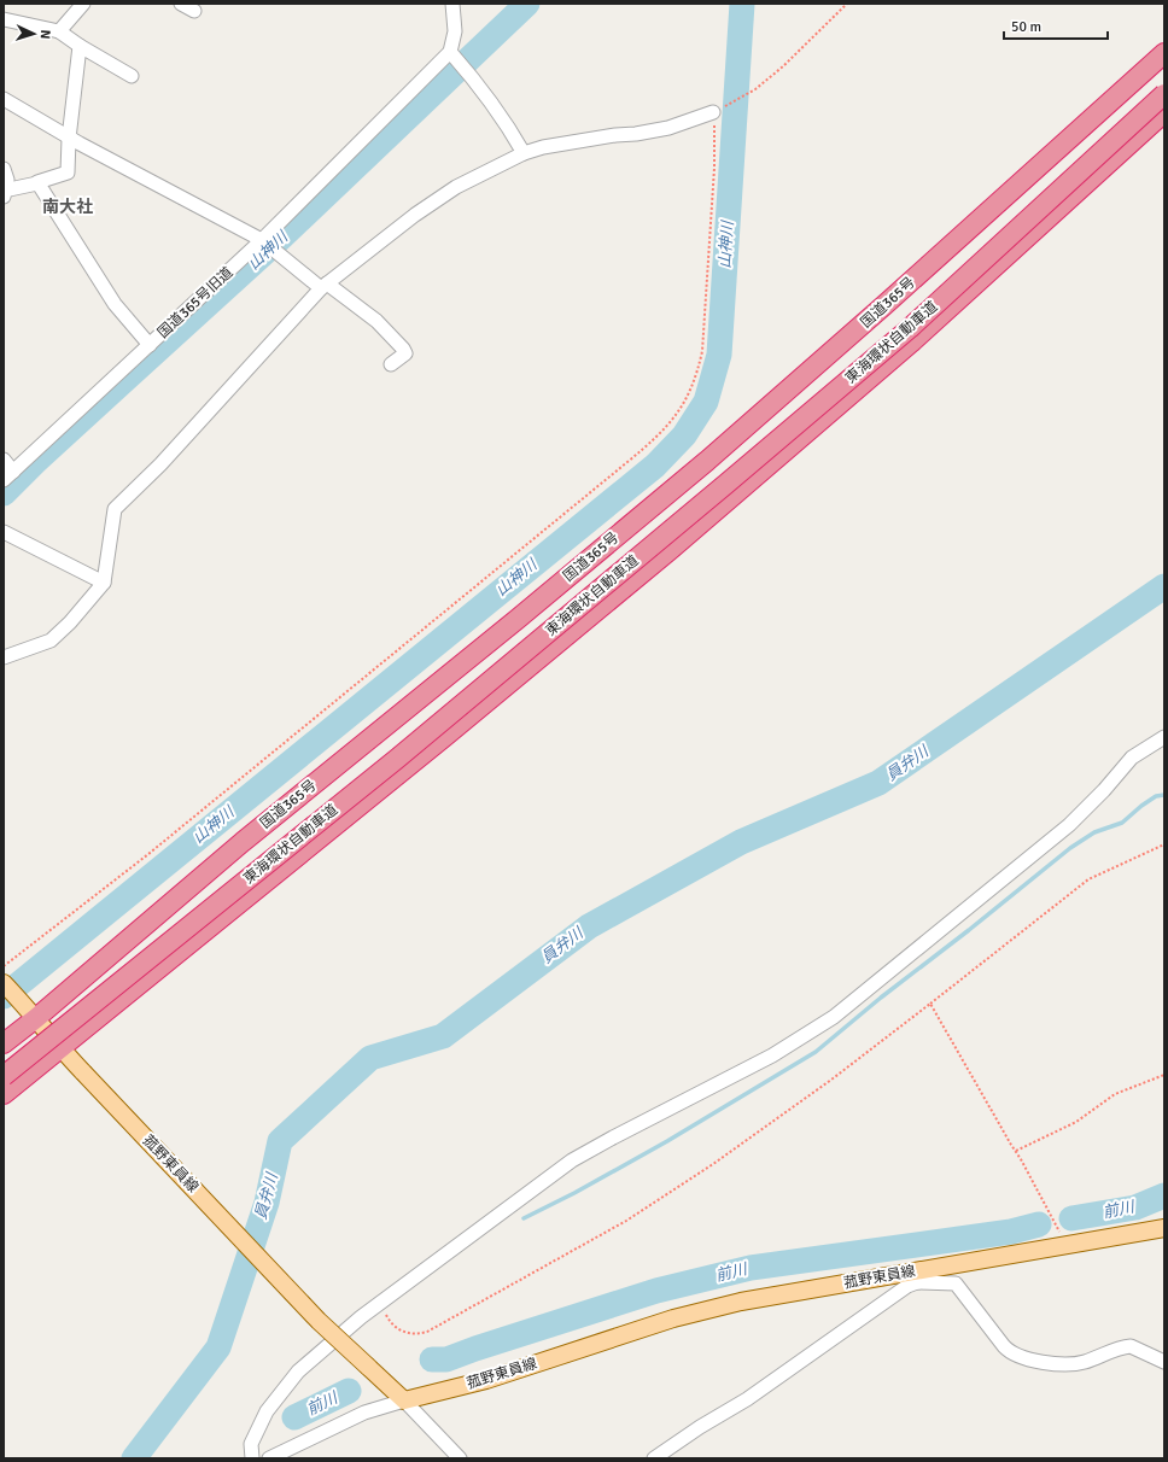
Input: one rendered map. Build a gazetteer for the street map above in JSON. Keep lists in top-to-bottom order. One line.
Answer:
{"streets":{"highway":["国道365号","東海環状自動車道"],"main road":["菰野東員線"],"street":["国道365号旧道"]},"crossings":[["国道365号","菰野東員線"]],"districts":["南大社"],"water":["山神川","員弁川","前川"],"scale_bar":"50 m","north":"right"}
